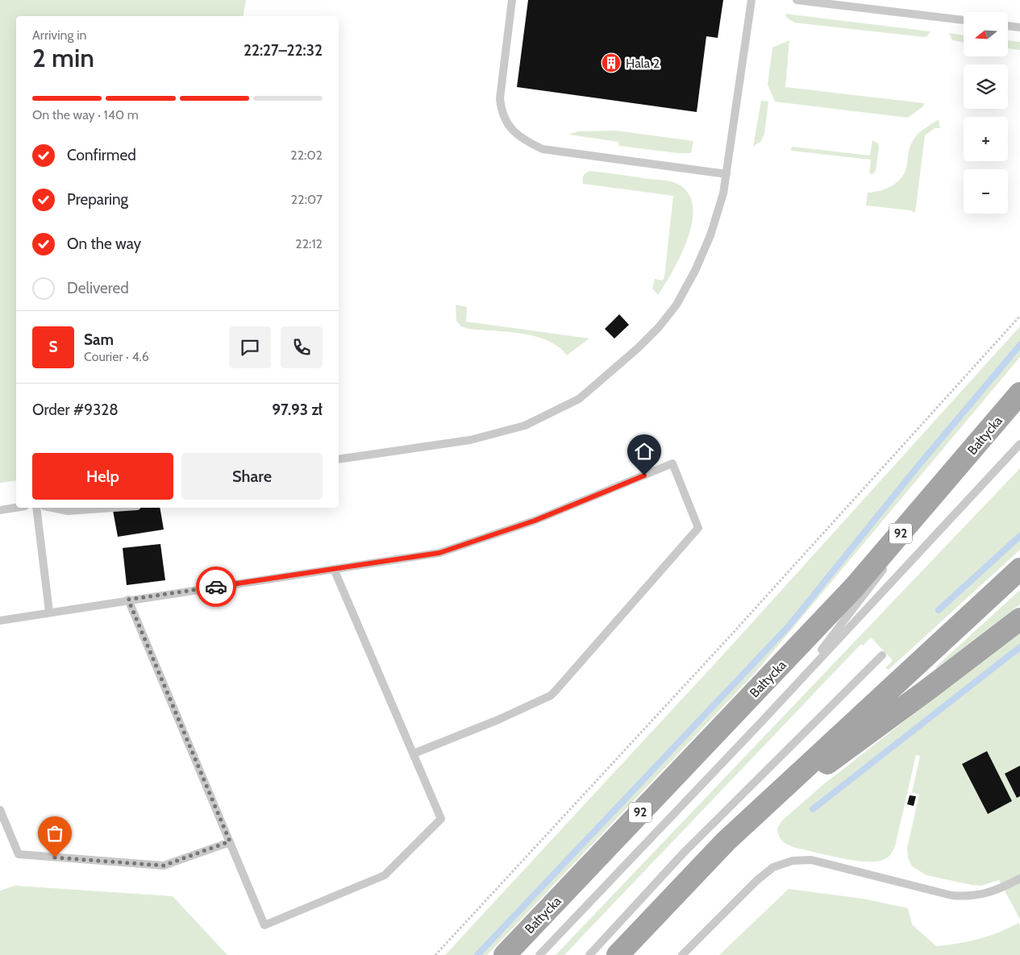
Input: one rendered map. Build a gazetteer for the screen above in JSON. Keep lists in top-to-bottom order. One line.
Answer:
{"streets":{"main road":["Bałtycka","92"]},"places":{"building":["Hala 2"]},"north":"left","page":{"map_buttons":["+","−"],"heading":["2 min","Arriving in","22:27–22:32"],"panel":["Sam","Courier · 4.6","Order #9328","97.93 zł"],"bar":"On the way · 140 m","list":[["Confirmed","22:02"],["Preparing","22:07"],["On the way","22:12"],"Delivered"],"round":"S","buttons":["Help","Share"]}}
